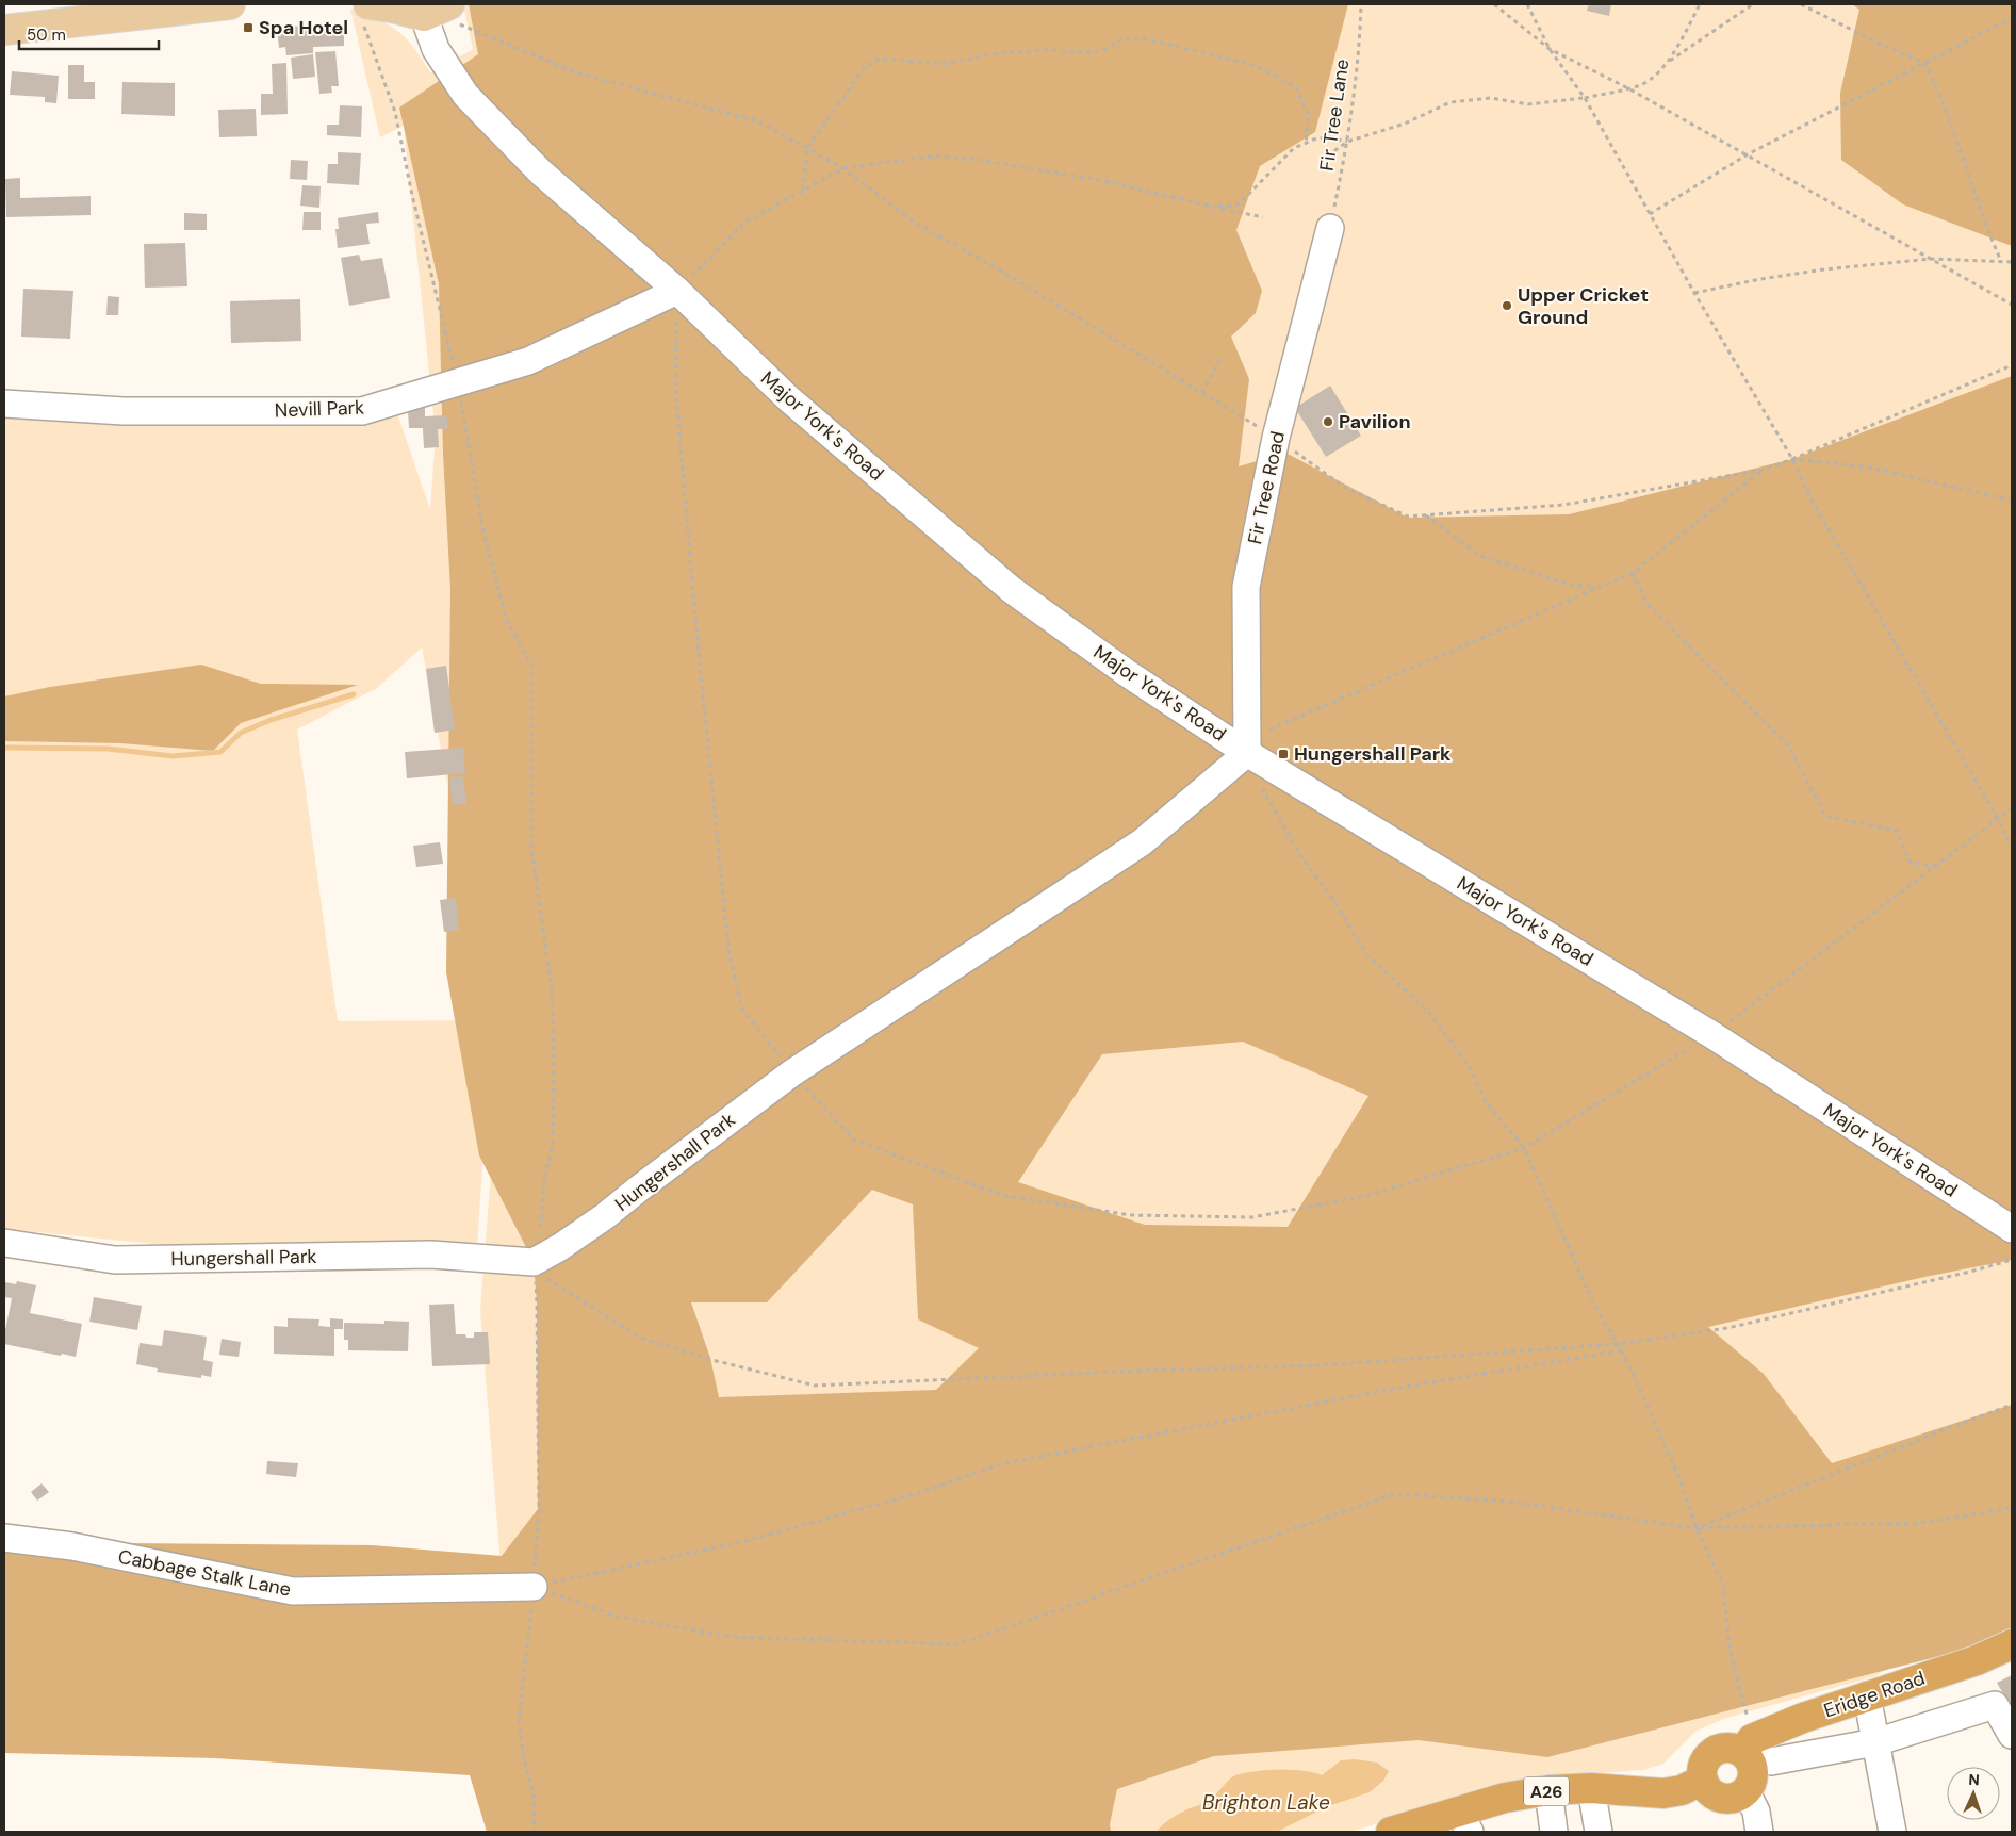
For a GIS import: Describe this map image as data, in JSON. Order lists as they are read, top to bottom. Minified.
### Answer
{"streets":{"highway":["Eridge Road","A26"],"street":["Nevill Park","Major York's Road","Fir Tree Road","Hungershall Park","Cabbage Stalk Lane"],"path":["Fir Tree Lane"]},"crossings":[["Fir Tree Lane","Fir Tree Road"],["Nevill Park","Major York's Road"],["Major York's Road","Fir Tree Road"],["Major York's Road","Hungershall Park"],["Fir Tree Road","Hungershall Park"],["Eridge Road","A26"]],"water":["Brighton Lake"],"places":{"transit":["Spa Hotel","Hungershall Park"],"other":["Upper Cricket Ground","Pavilion"]},"scale_bar":"50 m","north":"top"}
